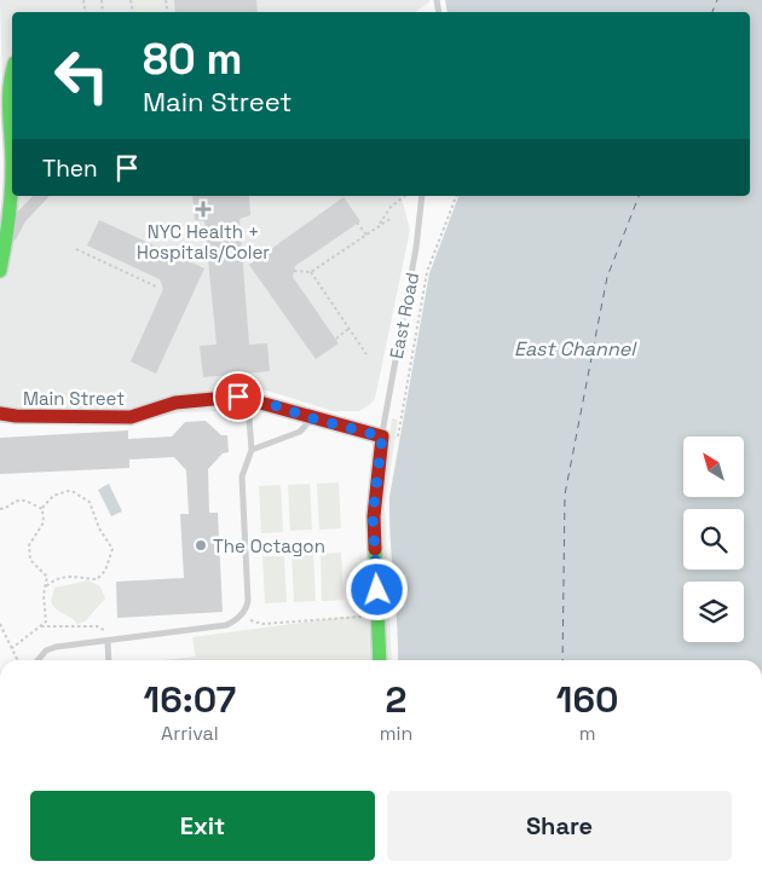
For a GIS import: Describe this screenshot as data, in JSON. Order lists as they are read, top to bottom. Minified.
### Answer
{"streets":{"street":["Main Street"],"lane":["East Road"]},"crossings":[["East Road","Main Street"]],"water":["East Channel"],"places":{"health":["NYC Health + Hospitals/Coler"],"other":["The Octagon"]},"north":"top left","page":{"turn":["80 m","Main Street"],"then":"Then","eta":["16:07","Arrival","2","min","160","m"],"buttons":["Exit","Share"]}}
